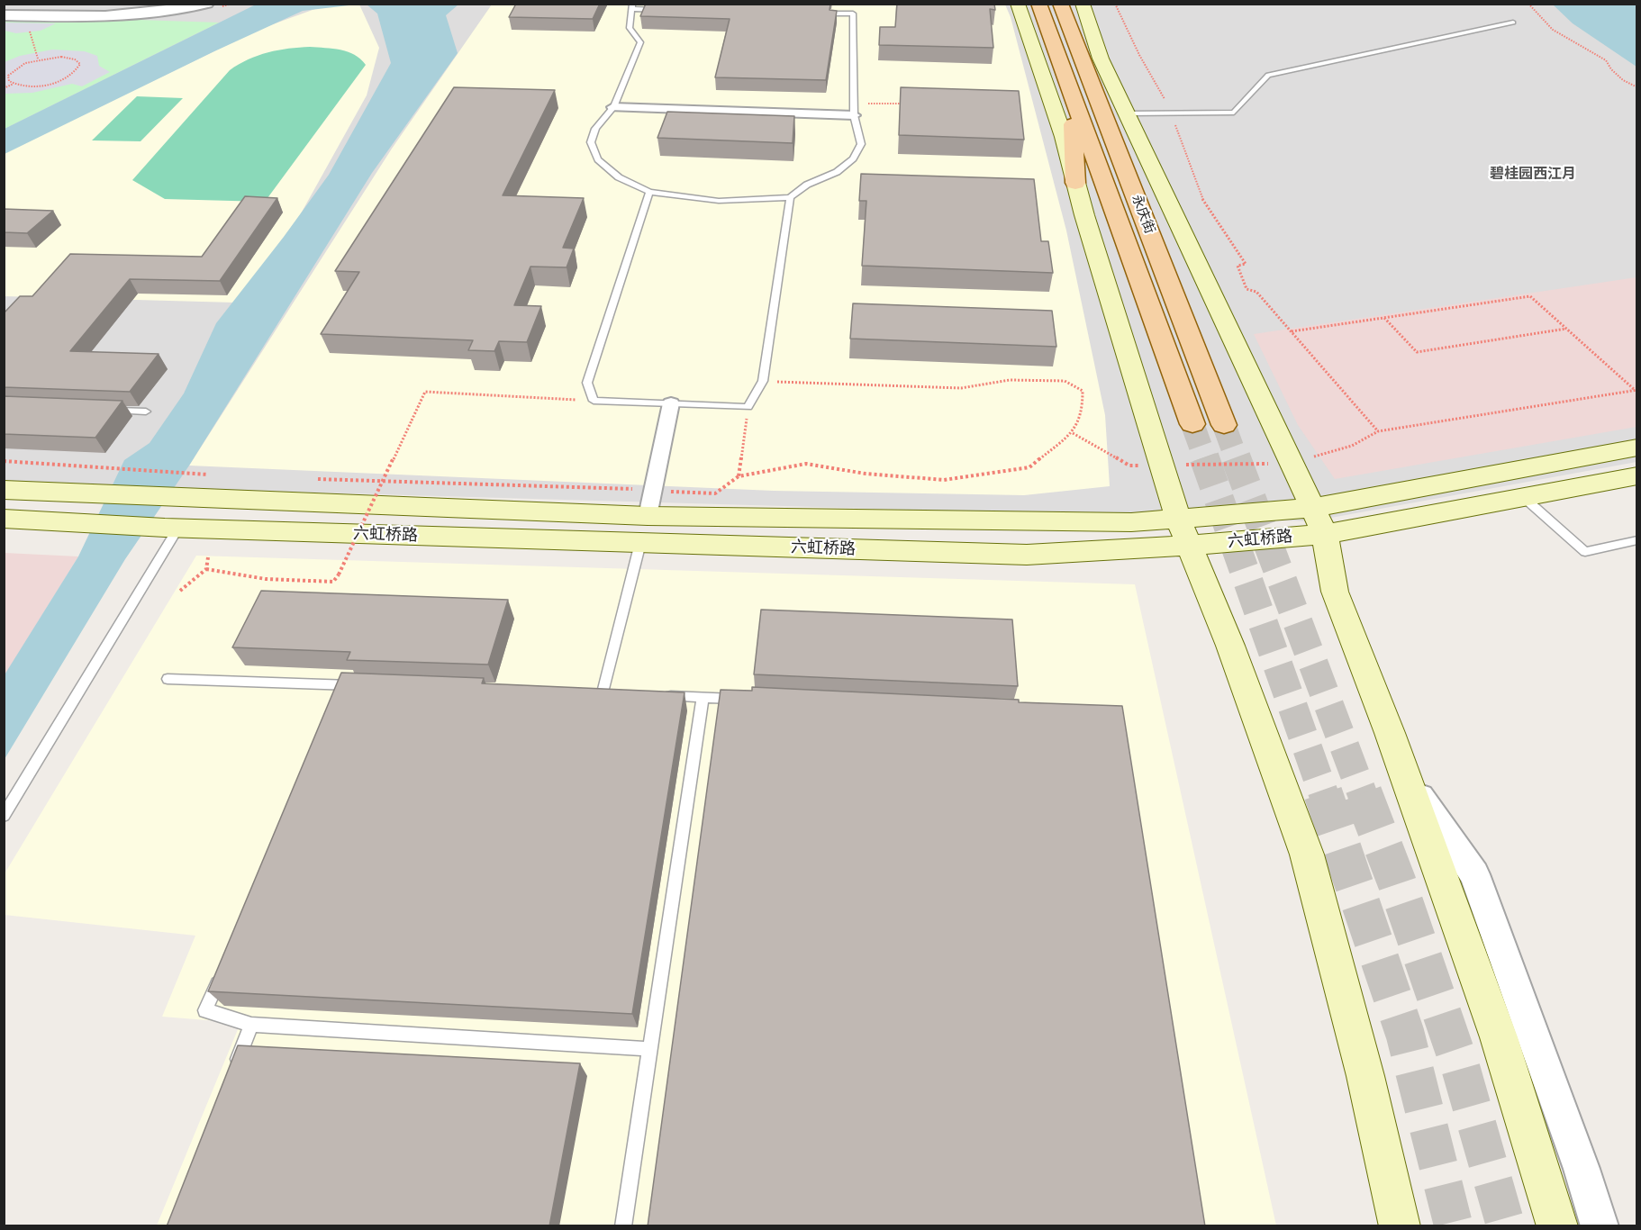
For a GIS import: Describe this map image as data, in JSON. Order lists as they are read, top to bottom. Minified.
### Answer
{"streets":{"main road":["永庆街","六虹桥路"]},"districts":["碧桂园西江月"]}
